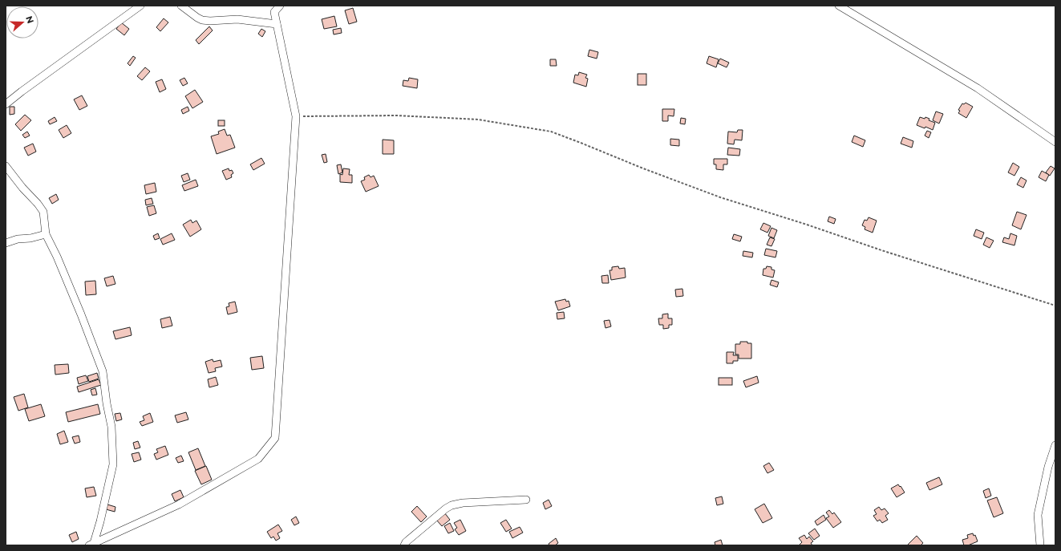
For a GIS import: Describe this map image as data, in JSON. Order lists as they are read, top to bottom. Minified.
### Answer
{"north":"right"}
